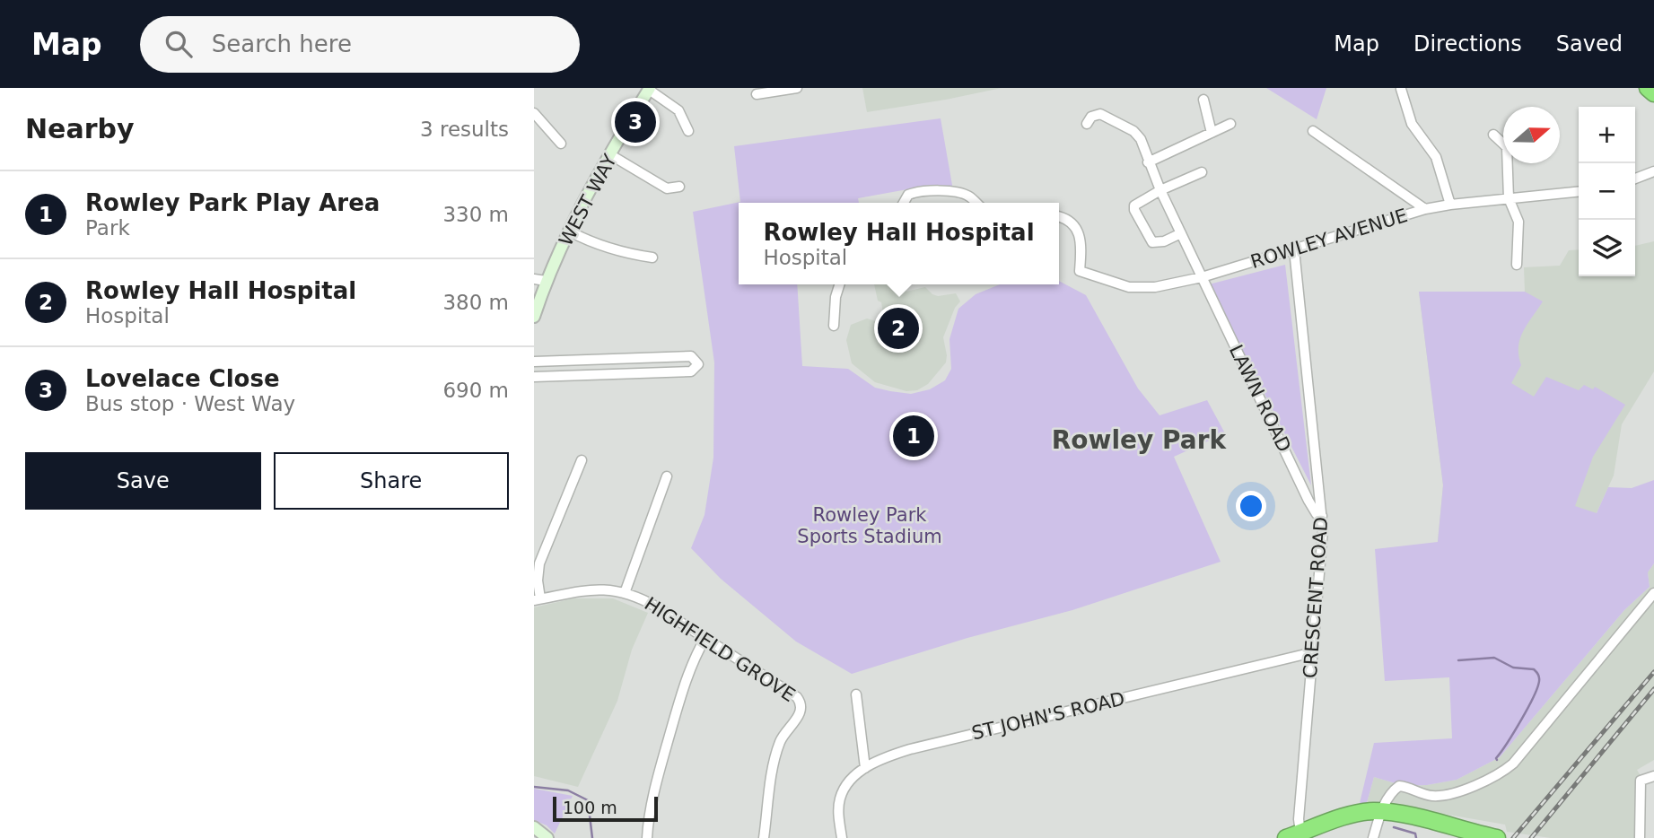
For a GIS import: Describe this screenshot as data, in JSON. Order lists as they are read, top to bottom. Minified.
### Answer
{"streets":{"street":["WEST WAY","ROWLEY AVENUE","LAWN ROAD","CRESCENT ROAD","HIGHFIELD GROVE","ST JOHN'S ROAD"]},"crossings":[["ROWLEY AVENUE","LAWN ROAD"],["ROWLEY AVENUE","CRESCENT ROAD"],["LAWN ROAD","CRESCENT ROAD"],["CRESCENT ROAD","ST JOHN'S ROAD"]],"districts":["Rowley Park"],"parks":["Rowley Park Sports Stadium"],"scale_bar":"100 m","north":"right","page":{"header":"Map","search":"Search here","nav":["Map","Directions","Saved"],"heading":["Nearby","3 results"],"pins":["3","2","1"],"map_buttons":["+","−"],"list":[{"mark":"1","name":"Rowley Park Play Area","note":"Park","value":"330 m"},{"mark":"2","name":"Rowley Hall Hospital","note":"Hospital","value":"380 m"},{"mark":"3","name":"Lovelace Close","note":"Bus stop · West Way","value":"690 m"}],"popup":["Rowley Hall Hospital","Hospital"],"buttons":["Save","Share"],"scale":"100 m"}}
